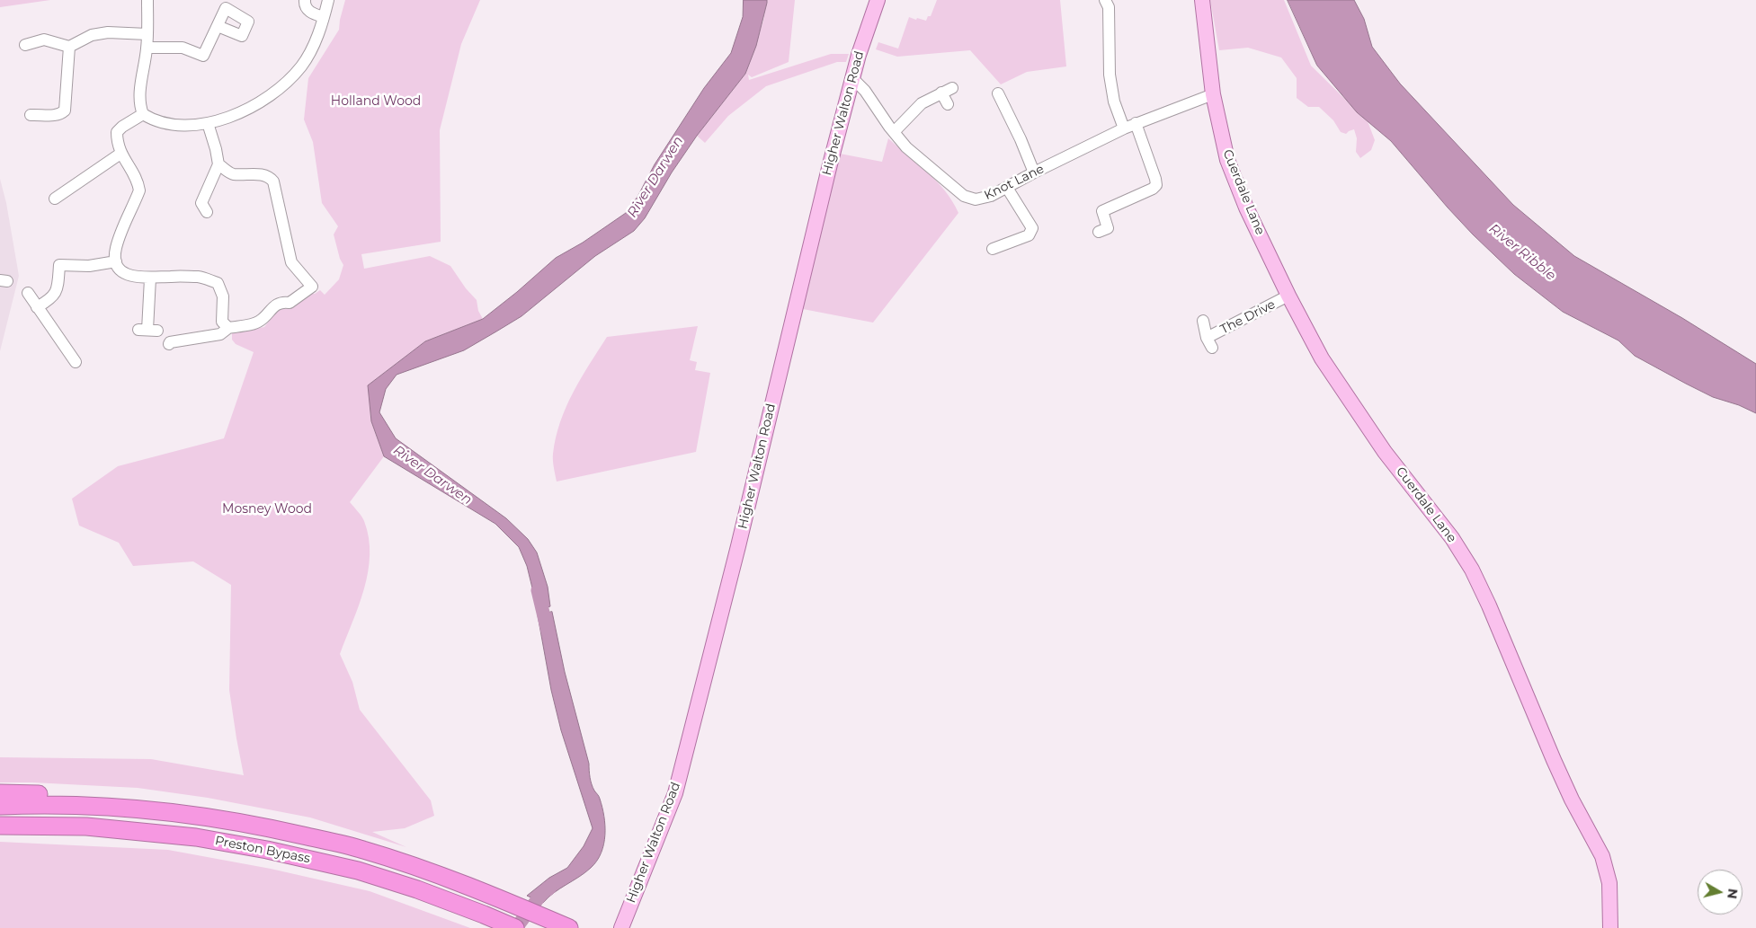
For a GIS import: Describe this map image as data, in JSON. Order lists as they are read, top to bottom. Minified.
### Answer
{"streets":{"highway":["Preston Bypass"],"main road":["Higher Walton Road","Cuerdale Lane"],"street":["Knot Lane","The Drive"]},"crossings":[["Higher Walton Road","Knot Lane"],["Knot Lane","Cuerdale Lane"],["Cuerdale Lane","The Drive"]],"water":["River Darwen","River Ribble"],"parks":["Holland Wood","Mosney Wood"],"north":"right"}
